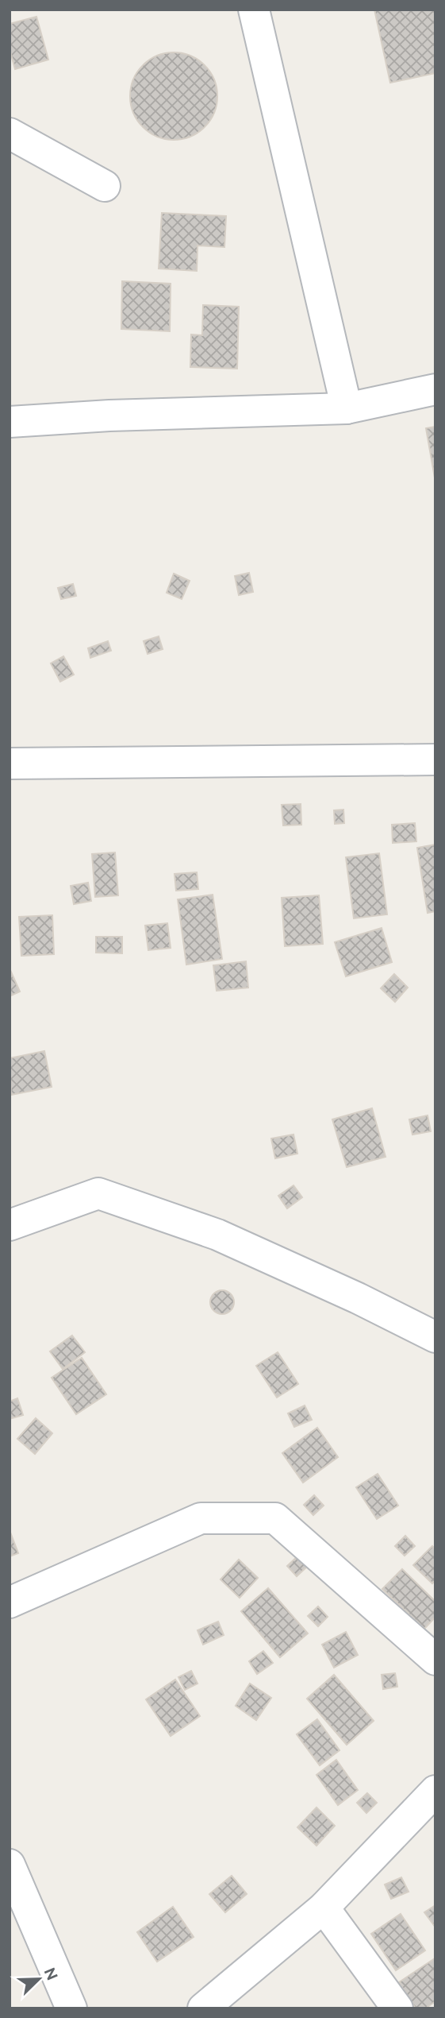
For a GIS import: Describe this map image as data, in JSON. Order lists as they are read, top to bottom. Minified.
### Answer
{"north":"top right"}
